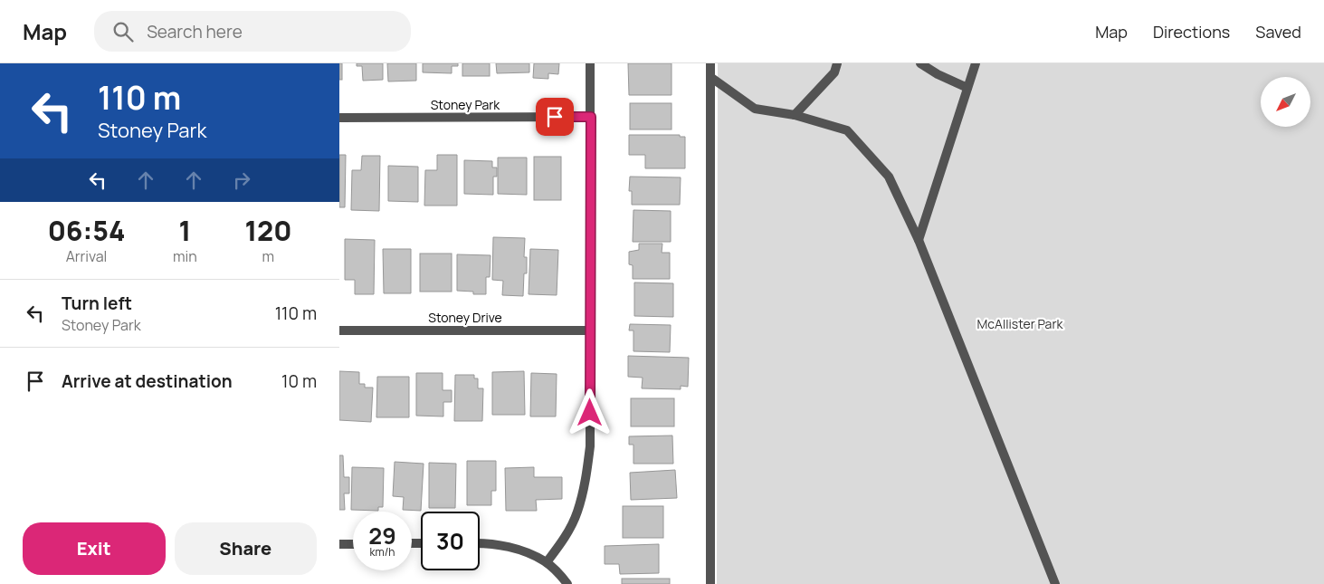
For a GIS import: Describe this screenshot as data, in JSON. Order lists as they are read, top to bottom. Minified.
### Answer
{"streets":{"street":["Stoney Park","Stoney Drive"]},"parks":["McAllister Park"],"north":"bottom left","page":{"header":"Map","search":"Search here","nav":["Map","Directions","Saved"],"turn":["110 m","Stoney Park"],"eta":["06:54","Arrival","1","min","120","m"],"list":[{"name":"Turn left","note":"Stoney Park","value":"110 m"},{"name":"Arrive at destination","value":"10 m"}],"speed":"29 km/h","limit":"30","buttons":["Exit","Share"]}}
